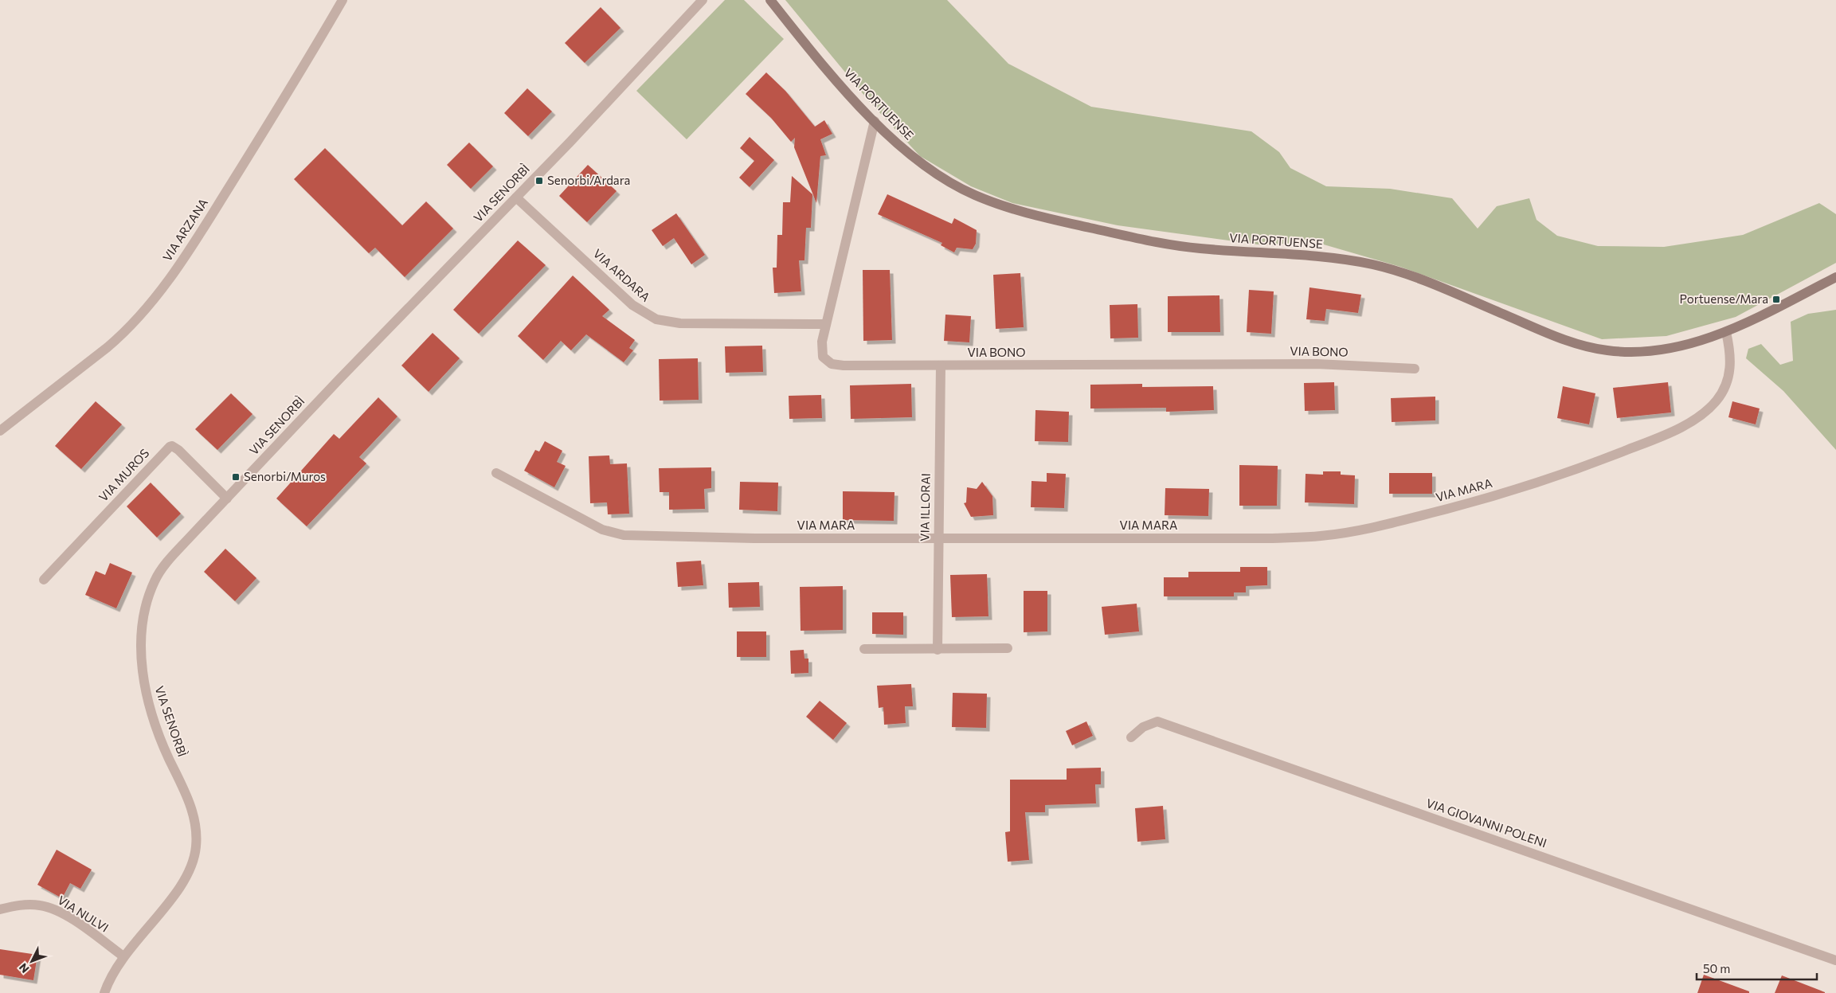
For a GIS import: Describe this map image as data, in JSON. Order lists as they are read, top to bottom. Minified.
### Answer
{"streets":{"main road":["VIA PORTUENSE"],"street":["VIA SENORBÌ","VIA ARZANA","VIA ARDARA","VIA BONO","VIA MUROS","VIA MARA","VIA ILLORAI","VIA GIOVANNI POLENI","VIA NULVI"]},"crossings":[["VIA PORTUENSE","VIA BONO"],["VIA PORTUENSE","VIA MARA"],["VIA SENORBÌ","VIA ARDARA"],["VIA SENORBÌ","VIA MUROS"],["VIA SENORBÌ","VIA NULVI"],["VIA ARDARA","VIA BONO"],["VIA BONO","VIA ILLORAI"],["VIA MARA","VIA ILLORAI"]],"places":{"transit":["Senorbi/Ardara","Portuense/Mara","Senorbi/Muros"]},"scale_bar":"50 m","north":"bottom left"}
